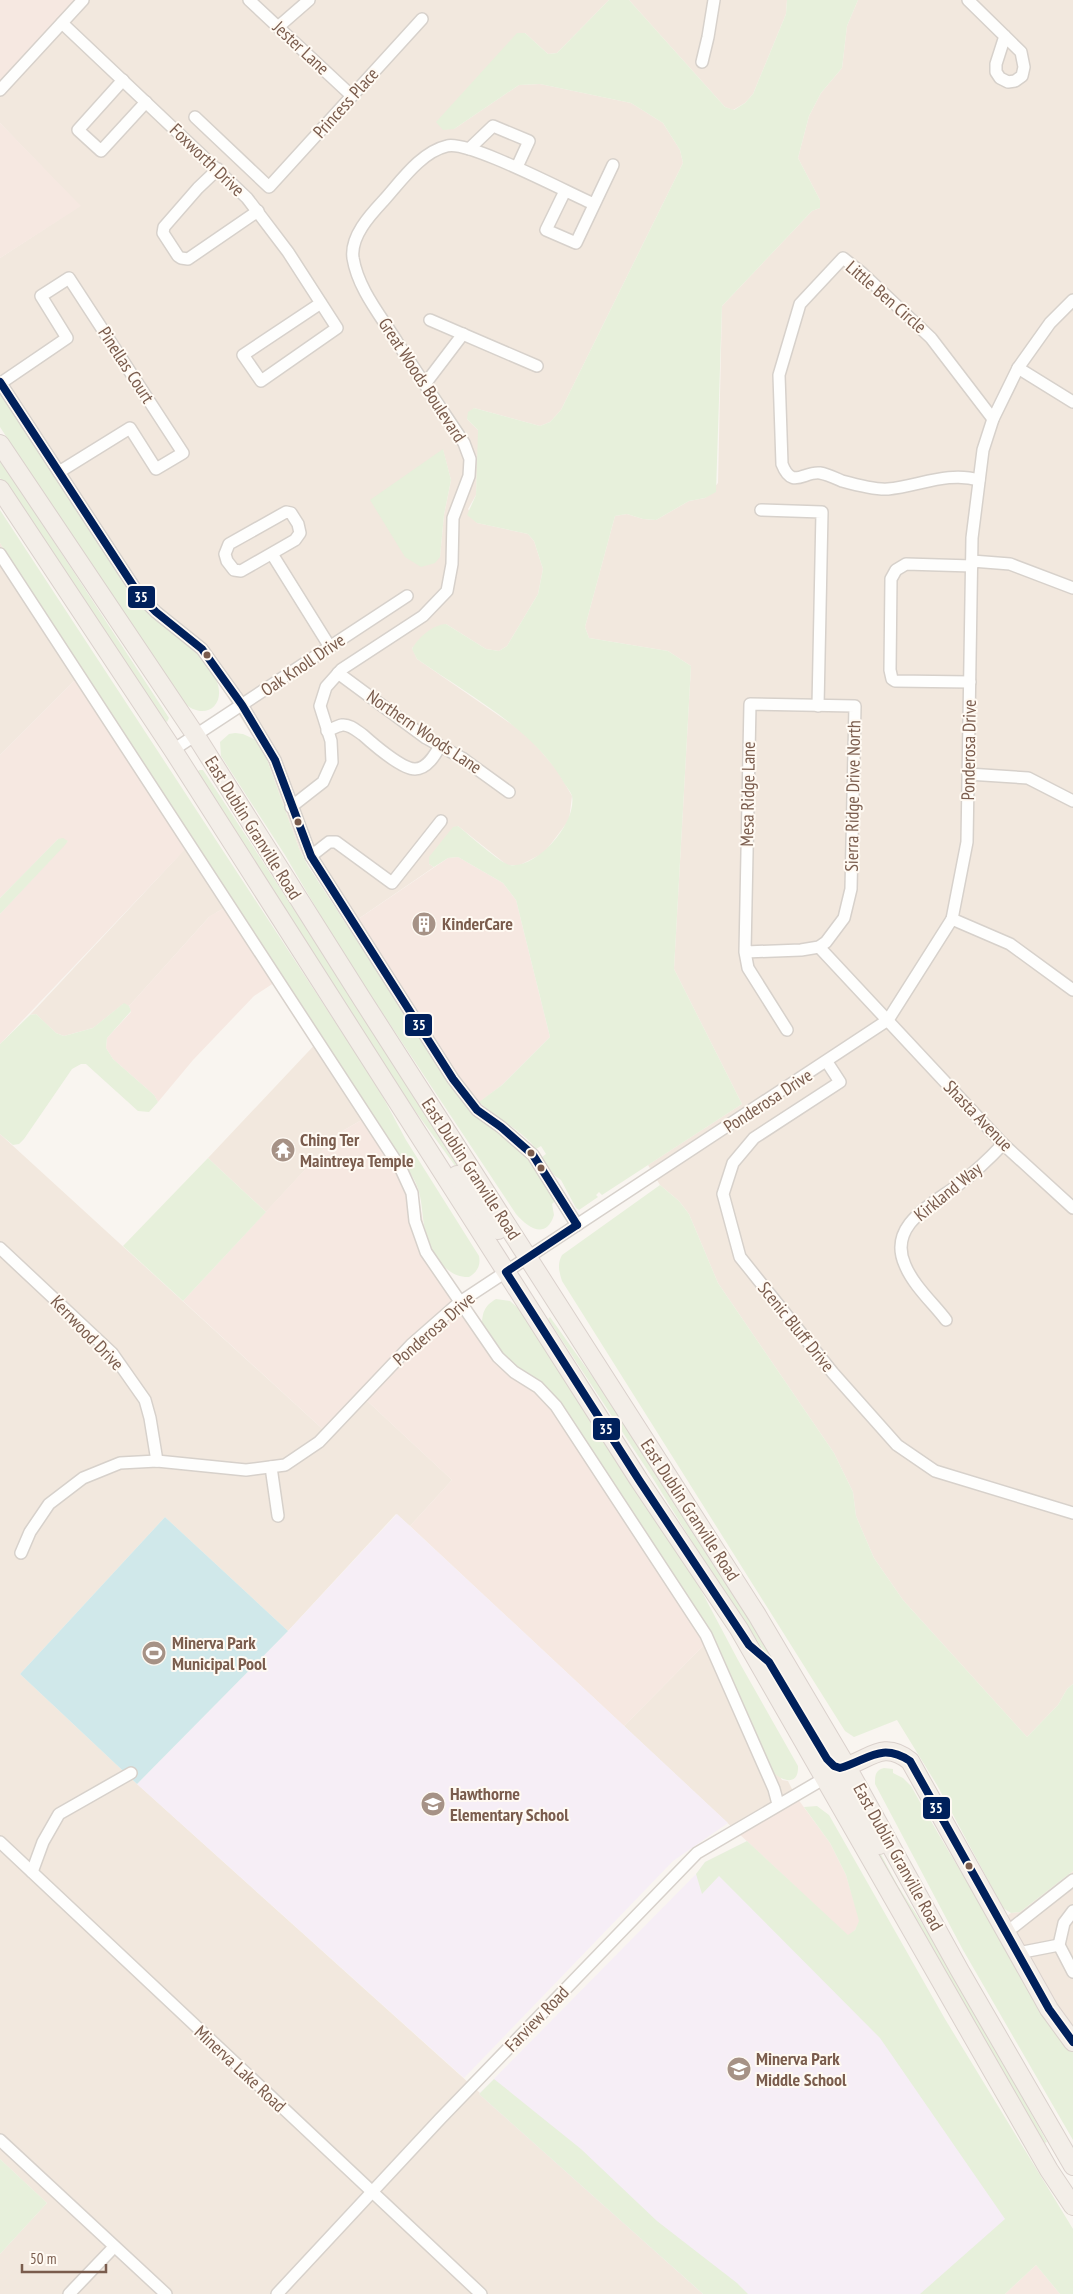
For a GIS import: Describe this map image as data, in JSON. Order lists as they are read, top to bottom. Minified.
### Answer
{"streets":{"main road":["East Dublin Granville Road"],"street":["Jester Lane","Princess Place","Foxworth Drive","Little Ben Circle","Pinellas Court","Great Woods Boulevard","Oak Knoll Drive","Northern Woods Lane","Ponderosa Drive","Mesa Ridge Lane","Sierra Ridge Drive North","Shasta Avenue","Kirkland Way","Scenic Bluff Drive","Kerrwood Drive","Farview Road","Minerva Lake Road"]},"crossings":[["Jester Lane","Princess Place"],["Little Ben Circle","Ponderosa Drive"],["Pinellas Court","East Dublin Granville Road"],["Great Woods Boulevard","Northern Woods Lane"],["Great Woods Boulevard","East Dublin Granville Road"],["Oak Knoll Drive","East Dublin Granville Road"],["Ponderosa Drive","East Dublin Granville Road"],["Ponderosa Drive","Shasta Avenue"],["Ponderosa Drive","Scenic Bluff Drive"],["Ponderosa Drive","Kerrwood Drive"],["Mesa Ridge Lane","Sierra Ridge Drive North"],["East Dublin Granville Road","Farview Road"],["Shasta Avenue","Kirkland Way"],["Farview Road","Minerva Lake Road"]],"places":{"building":["KinderCare"],"temple":["Ching Ter Maintreya Temple"],"sports":["Minerva Park Municipal Pool"],"school or university":["Hawthorne Elementary School","Minerva Park Middle School"]},"lines":["transit line 35"],"scale_bar":"50 m"}
